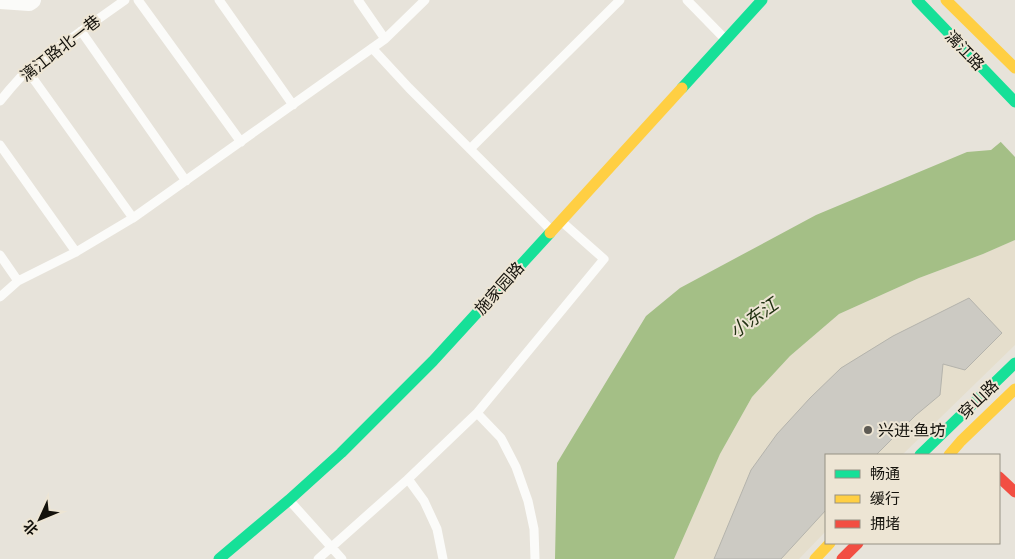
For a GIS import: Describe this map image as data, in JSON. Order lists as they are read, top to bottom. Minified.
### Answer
{"streets":{"main road":["漓江路","施家园路","穿山路"],"lane":["漓江路北一巷"]},"water":["小东江"],"places":["兴进·鱼坊"],"legend":["畅通","缓行","拥堵"],"north":"bottom left"}
